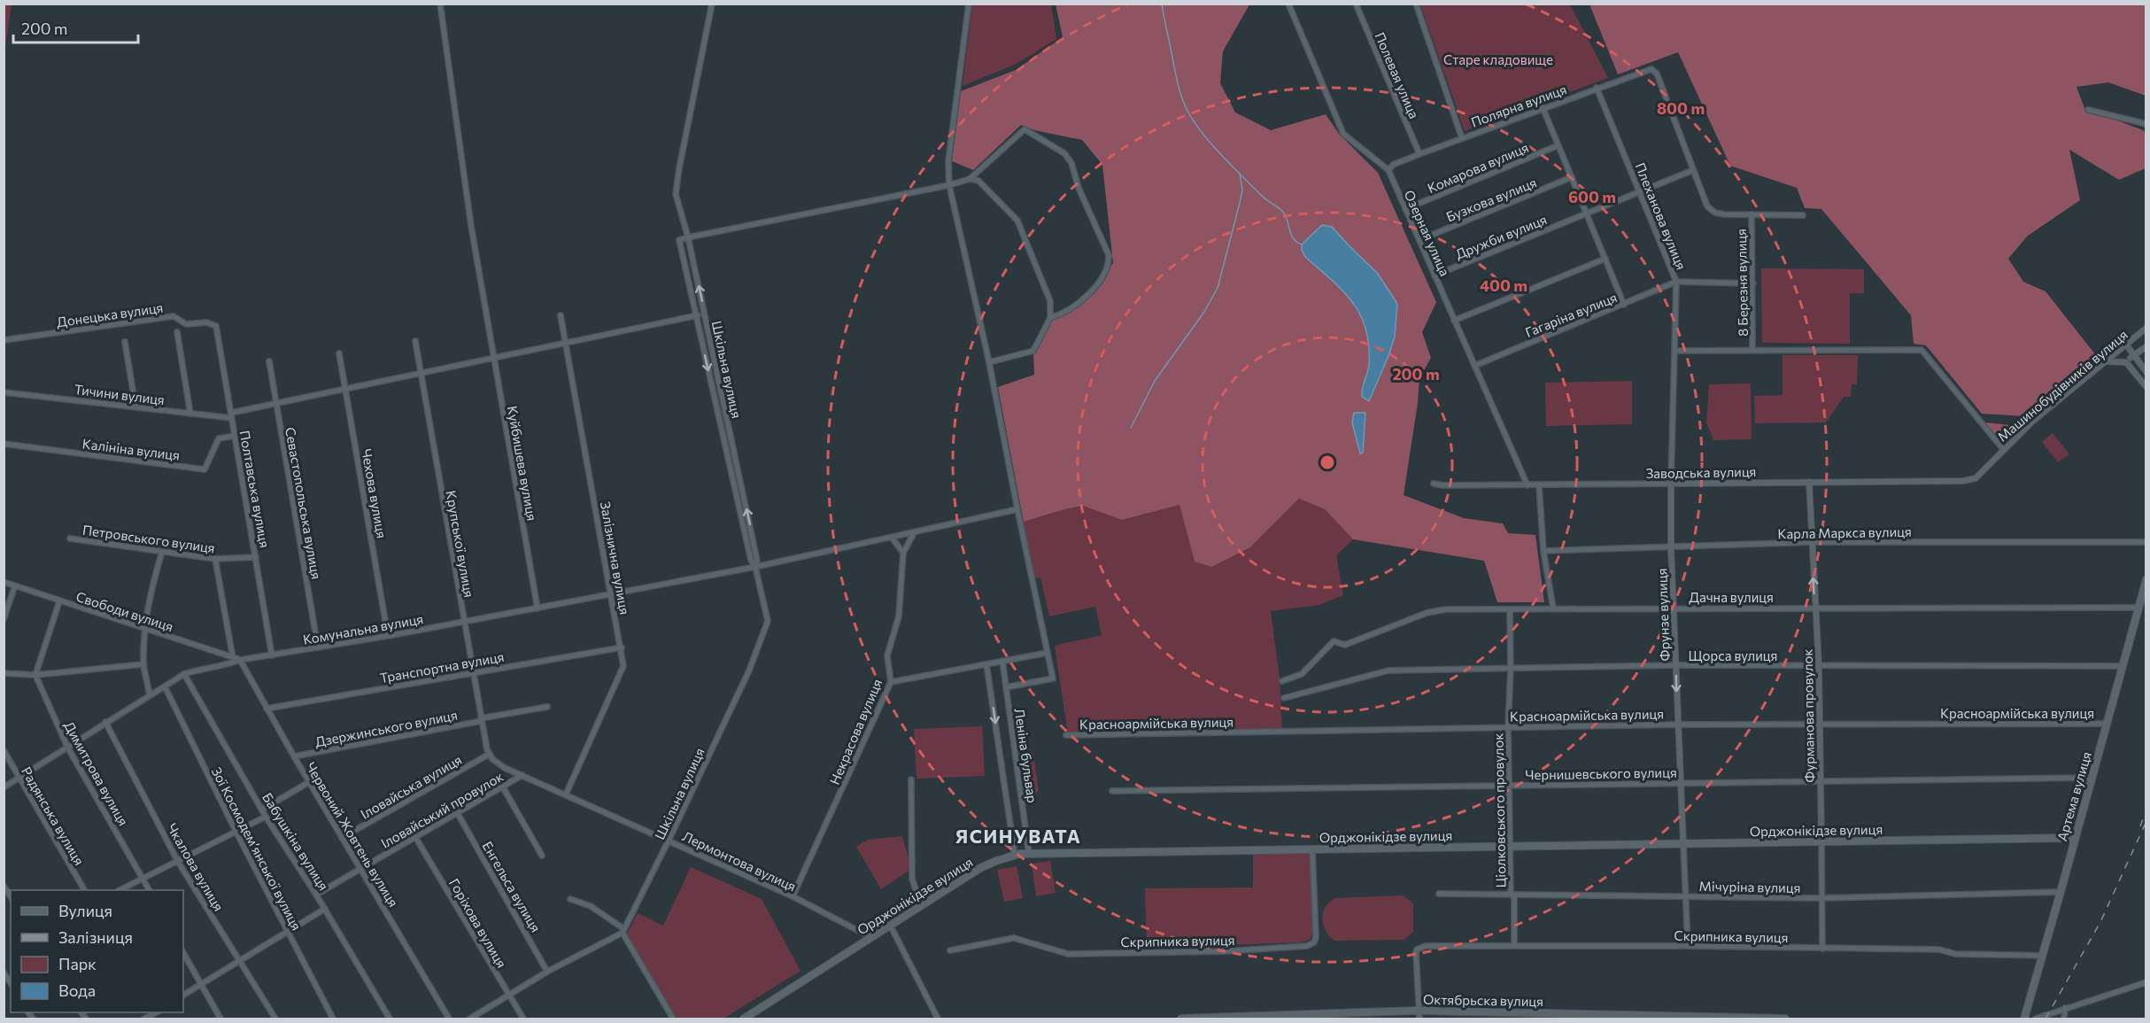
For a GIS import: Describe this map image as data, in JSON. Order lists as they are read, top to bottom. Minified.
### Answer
{"streets":{"main road":["Артема вулиця","Орджонікідзе вулиця","Октябрьска вулиця"],"street":["Полевая улица","Полярна вулиця","Комарова вулиця","Бузкова вулиця","Плеханова вулиця","Озерная улица","Дружби вулиця","8 Березня вулиця","Донецька вулиця","Гагаріна вулиця","Шкільна вулиця","Машинобудівників вулиця","Тичини вулиця","Калініна вулиця","Куйбишева вулиця","Заводська вулиця","Полтавська вулиця","Чехова вулиця","Севастопольська вулиця","Карла Маркса вулиця","Петровського вулиця","Крупської вулиця","Залізнична вулиця","Дачна вулиця","Свободи вулиця","Фрунзе вулиця","Комунальна вулиця","Щорса вулиця","Транспортна вулиця","Красноармійська вулиця","Фурманова провулок","Дзержинського вулиця","Некрасова вулиця","Леніна бульвар","Димитрова вулиця","Чернишевського вулиця","Іловайська вулиця","Іловайський провулок","Ціолковського провулок","Радянська вулиця","Червоний Жовтень вулиця","Бабушкіна вулиця","Зої Космодем’янської вулиця","Лермонтова вулиця","Чкалова вулиця","Енгельса вулиця","Мічуріна вулиця","Горіхова вулиця","Скрипника вулиця"]},"crossings":[["Полевая улица","Полярна вулиця"],["Полярна вулиця","Плеханова вулиця"],["Полярна вулиця","Озерная улица"],["Полярна вулиця","Дружби вулиця"],["Комарова вулиця","Озерная улица"],["Бузкова вулиця","Озерная улица"],["Плеханова вулиця","Дружби вулиця"],["Плеханова вулиця","8 Березня вулиця"],["Плеханова вулиця","Гагаріна вулиця"],["Плеханова вулиця","Фрунзе вулиця"],["Озерная улица","Дружби вулиця"],["Озерная улица","Гагаріна вулиця"],["Озерная улица","Заводська вулиця"],["Донецька вулиця","Полтавська вулиця"],["Гагаріна вулиця","Фрунзе вулиця"],["Шкільна вулиця","Тичини вулиця"],["Шкільна вулиця","Комунальна вулиця"],["Шкільна вулиця","Лермонтова вулиця"],["Машинобудівників вулиця","Заводська вулиця"],["Тичини вулиця","Куйбишева вулиця"],["Тичини вулиця","Полтавська вулиця"],["Тичини вулиця","Чехова вулиця"],["Тичини вулиця","Севастопольська вулиця"],["Тичини вулиця","Крупської вулиця"],["Тичини вулиця","Залізнична вулиця"],["Калініна вулиця","Полтавська вулиця"],["Куйбишева вулиця","Комунальна вулиця"],["Заводська вулиця","Фрунзе вулиця"],["Заводська вулиця","Фурманова провулок"],["Полтавська вулиця","Петровського вулиця"],["Полтавська вулиця","Комунальна вулиця"],["Чехова вулиця","Комунальна вулиця"],["Севастопольська вулиця","Комунальна вулиця"],["Карла Маркса вулиця","Фрунзе вулиця"],["Карла Маркса вулиця","Фурманова провулок"],["Крупської вулиця","Комунальна вулиця"],["Крупської вулиця","Транспортна вулиця"],["Крупської вулиця","Дзержинського вулиця"],["Крупської вулиця","Іловайська вулиця"],["Крупської вулиця","Лермонтова вулиця"],["Залізнична вулиця","Комунальна вулиця"],["Залізнична вулиця","Транспортна вулиця"],["Залізнична вулиця","Лермонтова вулиця"],["Дачна вулиця","Фрунзе вулиця"],["Дачна вулиця","Фурманова провулок"],["Дачна вулиця","Артема вулиця"],["Дачна вулиця","Ціолковського провулок"],["Свободи вулиця","Комунальна вулиця"],["Свободи вулиця","Червоний Жовтень вулиця"],["Фрунзе вулиця","Щорса вулиця"],["Фрунзе вулиця","Красноармійська вулиця"],["Фрунзе вулиця","Чернишевського вулиця"],["Фрунзе вулиця","Орджонікідзе вулиця"],["Фрунзе вулиця","Мічуріна вулиця"],["Фрунзе вулиця","Скрипника вулиця"],["Комунальна вулиця","Димитрова вулиця"],["Комунальна вулиця","Радянська вулиця"],["Комунальна вулиця","Червоний Жовтень вулиця"],["Комунальна вулиця","Бабушкіна вулиця"],["Комунальна вулиця","Зої Космодем’янської вулиця"],["Комунальна вулиця","Чкалова вулиця"],["Щорса вулиця","Фурманова провулок"],["Щорса вулиця","Артема вулиця"],["Щорса вулиця","Ціолковського провулок"],["Транспортна вулиця","Червоний Жовтень вулиця"],["Красноармійська вулиця","Фурманова провулок"],["Красноармійська вулиця","Артема вулиця"],["Красноармійська вулиця","Ціолковського провулок"],["Фурманова провулок","Чернишевського вулиця"],["Фурманова провулок","Орджонікідзе вулиця"],["Фурманова провулок","Мічуріна вулиця"],["Фурманова провулок","Скрипника вулиця"],["Дзержинського вулиця","Червоний Жовтень вулиця"],["Некрасова вулиця","Лермонтова вулиця"],["Леніна бульвар","Орджонікідзе вулиця"],["Чернишевського вулиця","Артема вулиця"],["Чернишевського вулиця","Ціолковського провулок"],["Іловайська вулиця","Червоний Жовтень вулиця"],["Іловайська вулиця","Лермонтова вулиця"],["Артема вулиця","Орджонікідзе вулиця"],["Артема вулиця","Мічуріна вулиця"],["Артема вулиця","Скрипника вулиця"],["Іловайський провулок","Червоний Жовтень вулиця"],["Іловайський провулок","Бабушкіна вулиця"],["Іловайський провулок","Лермонтова вулиця"],["Іловайський провулок","Енгельса вулиця"],["Іловайський провулок","Горіхова вулиця"],["Ціолковського провулок","Орджонікідзе вулиця"],["Ціолковського провулок","Мічуріна вулиця"],["Ціолковського провулок","Скрипника вулиця"],["Орджонікідзе вулиця","Лермонтова вулиця"],["Орджонікідзе вулиця","Скрипника вулиця"],["Скрипника вулиця","Октябрьска вулиця"]],"districts":["ЯСИНУВАТА"],"parks":["Старе кладовище"],"legend":["Вулиця","Залізниця","Парк","Вода"],"scale_bar":"200 m","rings":["800 m","600 m","400 m","200 m"]}
